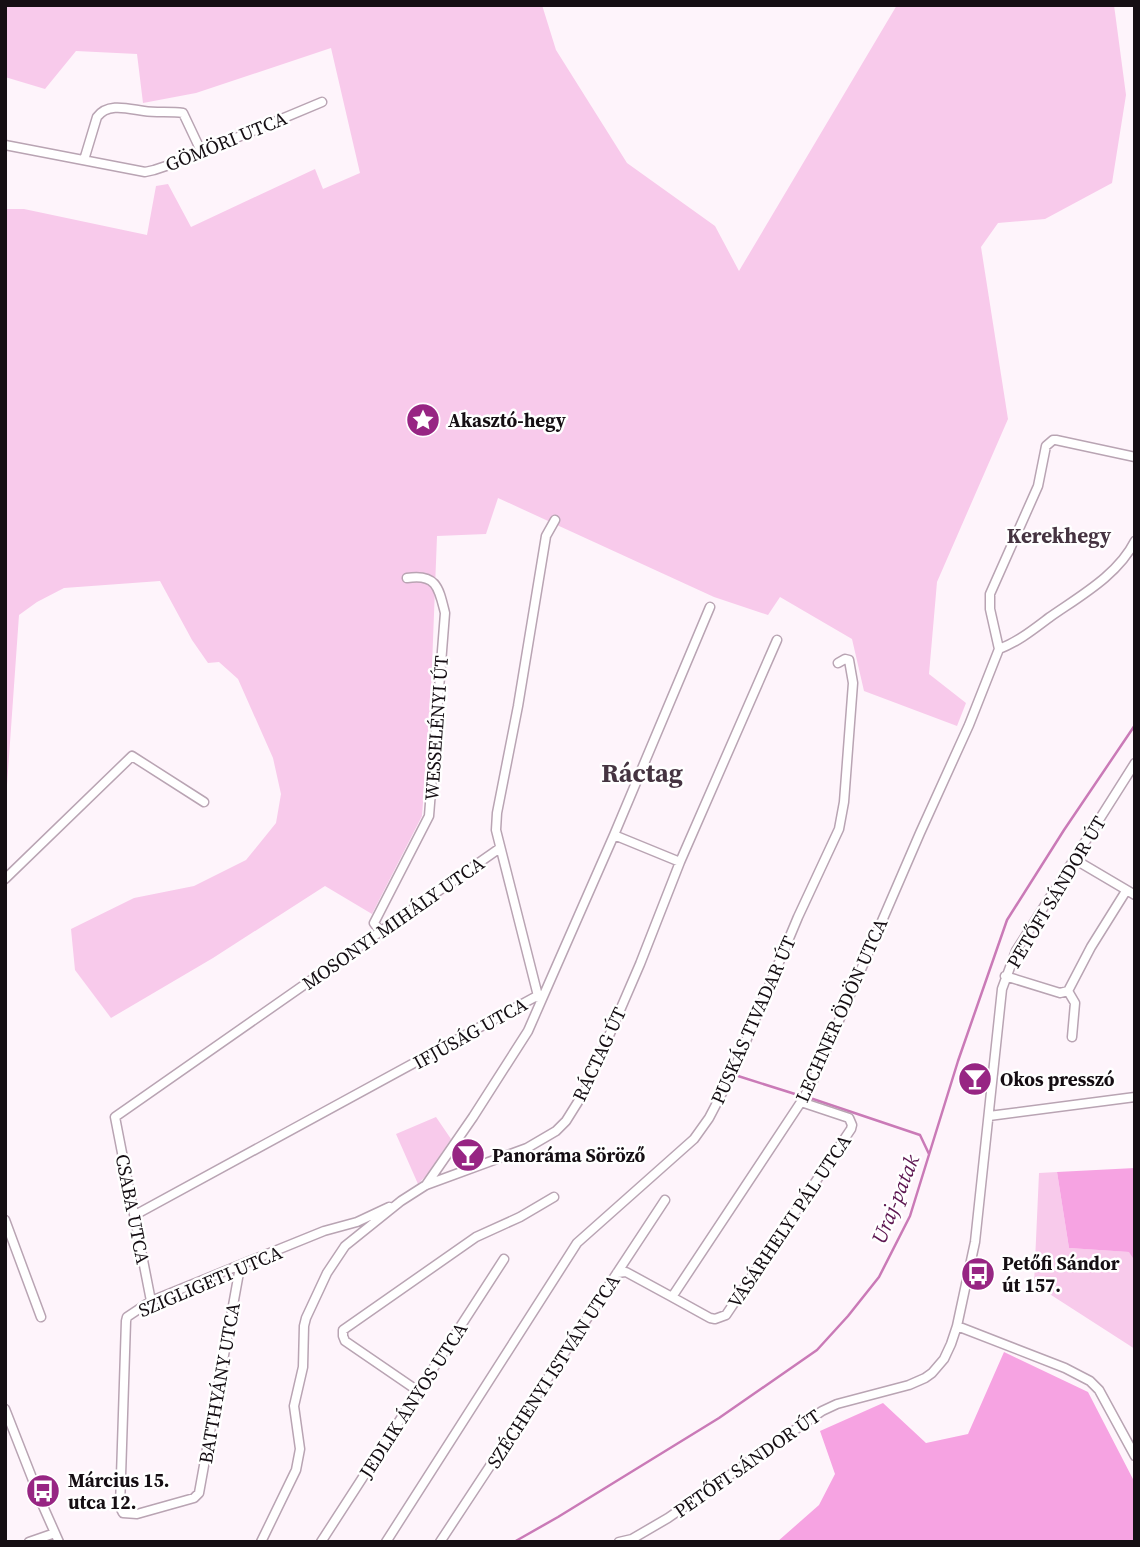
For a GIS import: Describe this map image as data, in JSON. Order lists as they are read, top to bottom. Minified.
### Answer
{"streets":{"street":["GÖMÖRI UTCA","WESSELÉNYI ÚT","PETŐFI SÁNDOR ÚT","MOSONYI MIHÁLY UTCA","LECHNER ÖDÖN UTCA","PUSKÁS TIVADAR ÚT","IFJÚSÁG UTCA","RÁCTAG ÚT","CSABA UTCA","VÁSÁRHELYI PÁL UTCA","SZIGLIGETI UTCA","SZÉCHENYI ISTVÁN UTCA","BATTHYÁNY UTCA","JEDLIK ÁNYOS UTCA"]},"crossings":[["WESSELÉNYI ÚT","MOSONYI MIHÁLY UTCA"],["MOSONYI MIHÁLY UTCA","CSABA UTCA"],["LECHNER ÖDÖN UTCA","VÁSÁRHELYI PÁL UTCA"],["IFJÚSÁG UTCA","CSABA UTCA"],["CSABA UTCA","SZIGLIGETI UTCA"],["SZIGLIGETI UTCA","BATTHYÁNY UTCA"]],"districts":["Kerekhegy","Ráctag"],"water":["Uraj-patak"],"places":{"place":["Akasztó-hegy"],"bar":["Okos presszó","Panoráma Söröző"],"bus stop":["Petőfi Sándor út 157.","Március 15. utca 12."]}}
